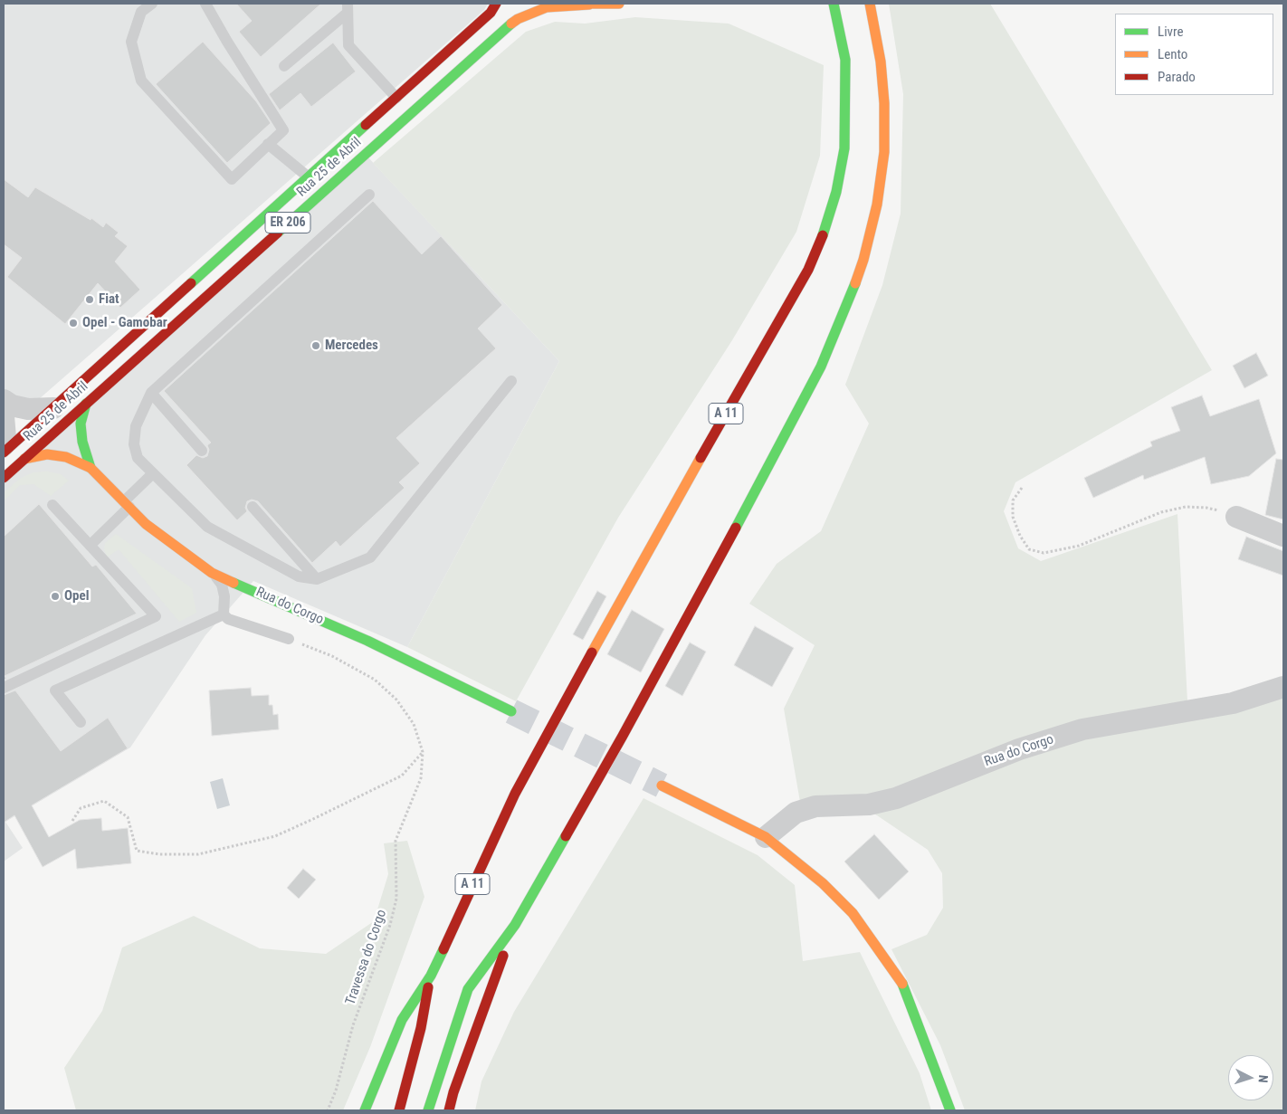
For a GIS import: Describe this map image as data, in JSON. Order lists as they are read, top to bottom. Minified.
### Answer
{"streets":{"main road":["Rua 25 de Abril","ER 206","A 11","Rua do Corgo"],"path":["Travessa do Corgo"]},"crossings":[["Rua 25 de Abril","ER 206"],["Rua 25 de Abril","Rua do Corgo"]],"places":["Fiat","Opel - Gamobar","Mercedes","Opel"],"legend":["Livre","Lento","Parado"],"north":"right"}
